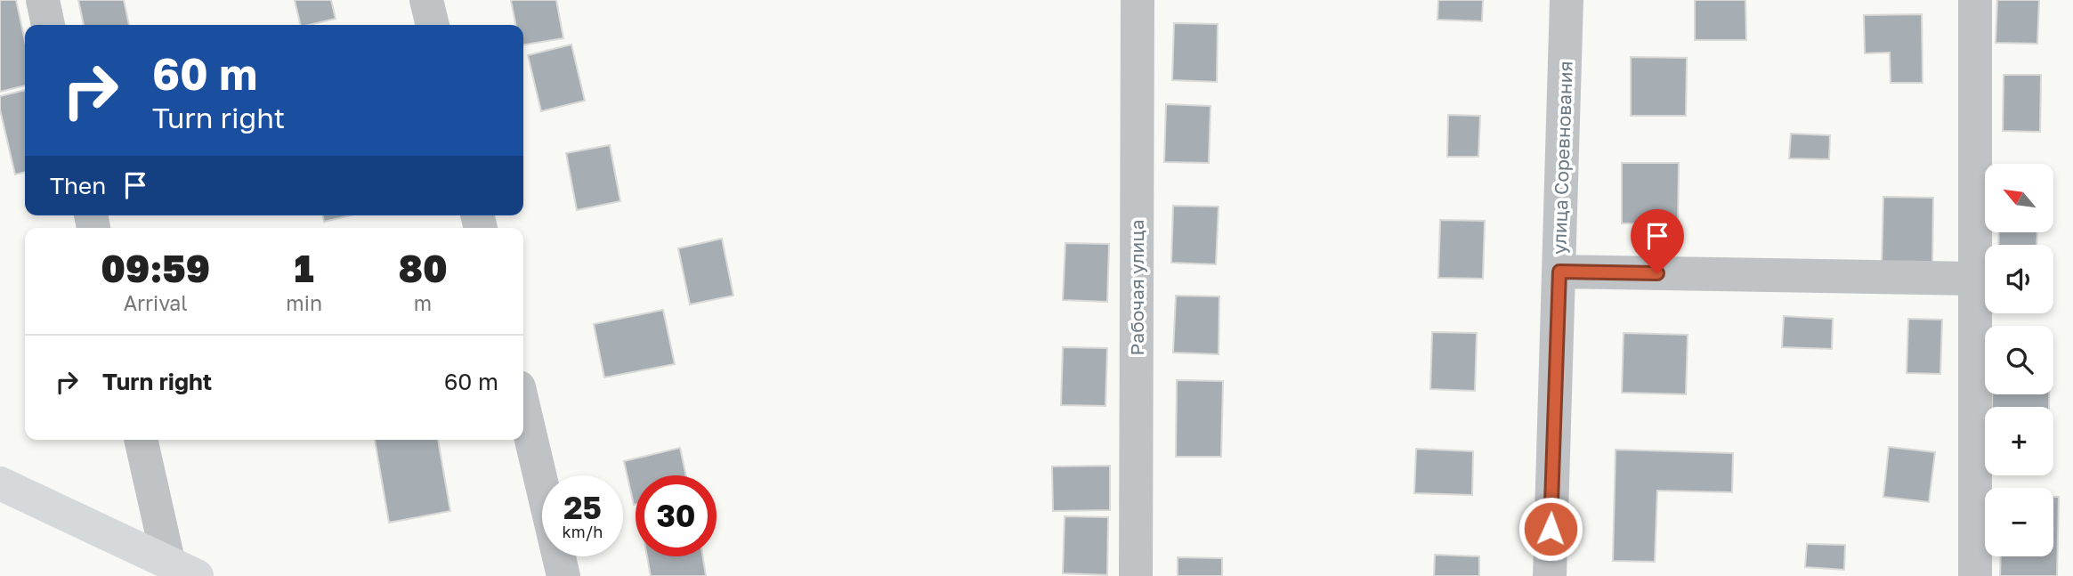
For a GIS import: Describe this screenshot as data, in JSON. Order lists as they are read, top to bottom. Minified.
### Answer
{"streets":{"street":["улица Соревнования","Рабочая улица"]},"north":"top left","page":{"turn":["60 m","Turn right"],"then":"Then","map_buttons":["+","−"],"eta":["09:59","Arrival","1","min","80","m"],"list":[{"name":"Turn right","value":"60 m"}],"speed":"25 km/h","limit":"30"}}
